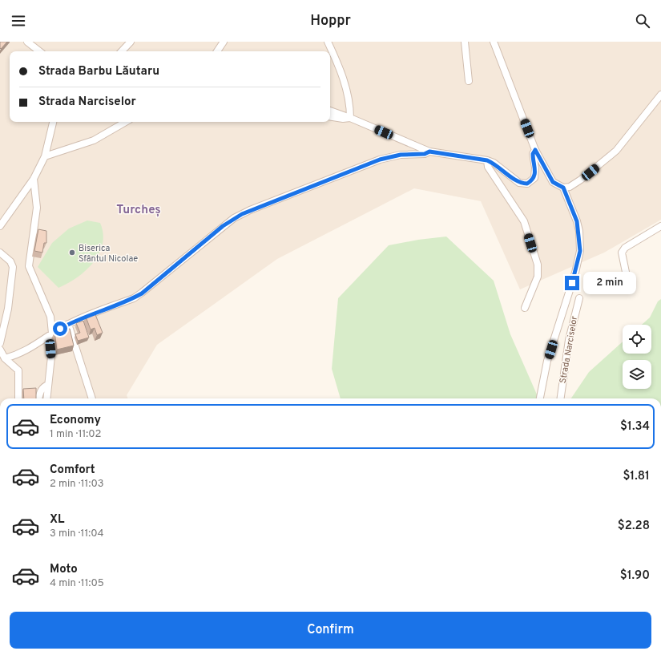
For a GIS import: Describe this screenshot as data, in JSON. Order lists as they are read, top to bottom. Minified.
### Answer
{"streets":{"street":["Strada Narciselor"]},"districts":["Turcheș"],"places":["Biserica Sfântul Nicolae"],"page":{"header":"Hoppr","banner":["Strada Barbu Lăutaru","Strada Narciselor"],"bubble":"2 min","list":[{"name":"Economy","note":"1 min · 11:02","value":"$1.34"},{"name":"Comfort","note":"2 min · 11:03","value":"$1.81"},{"name":"XL","note":"3 min · 11:04","value":"$2.28"},{"name":"Moto","note":"4 min · 11:05","value":"$1.90"}],"buttons":"Confirm"}}
